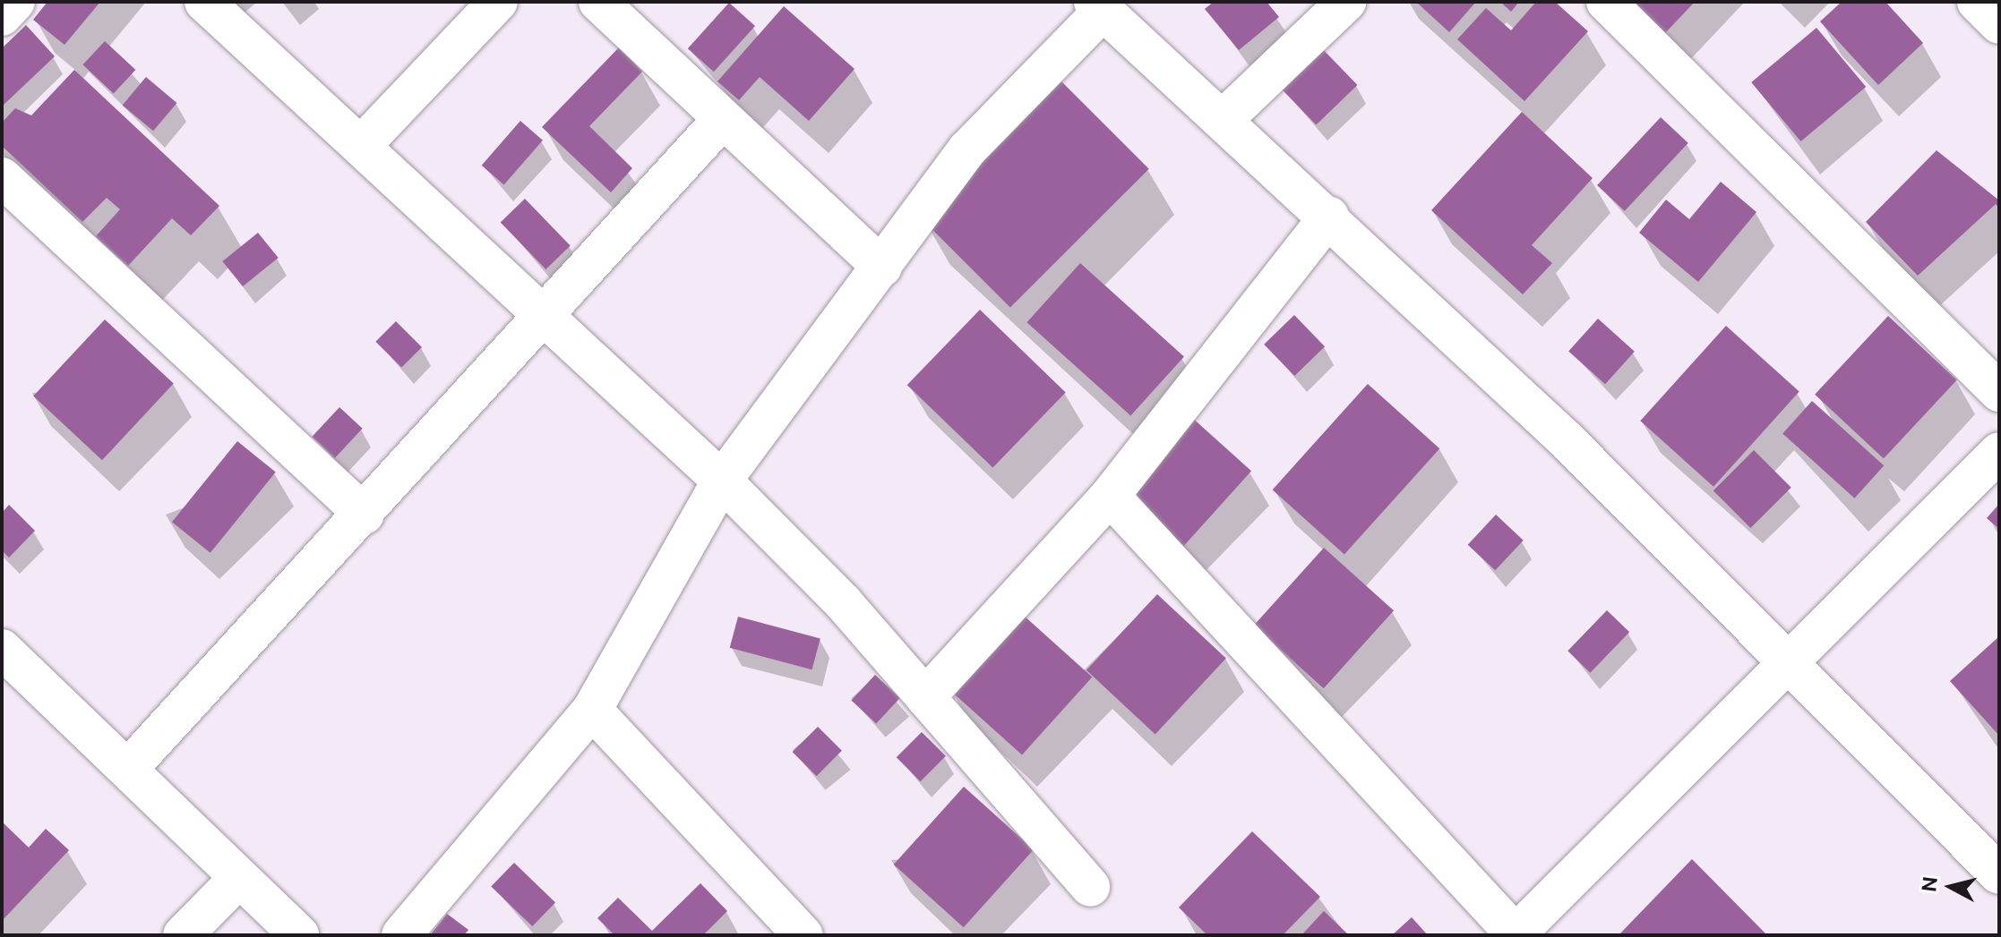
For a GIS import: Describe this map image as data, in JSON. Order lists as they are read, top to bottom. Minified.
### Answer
{"north":"left"}
